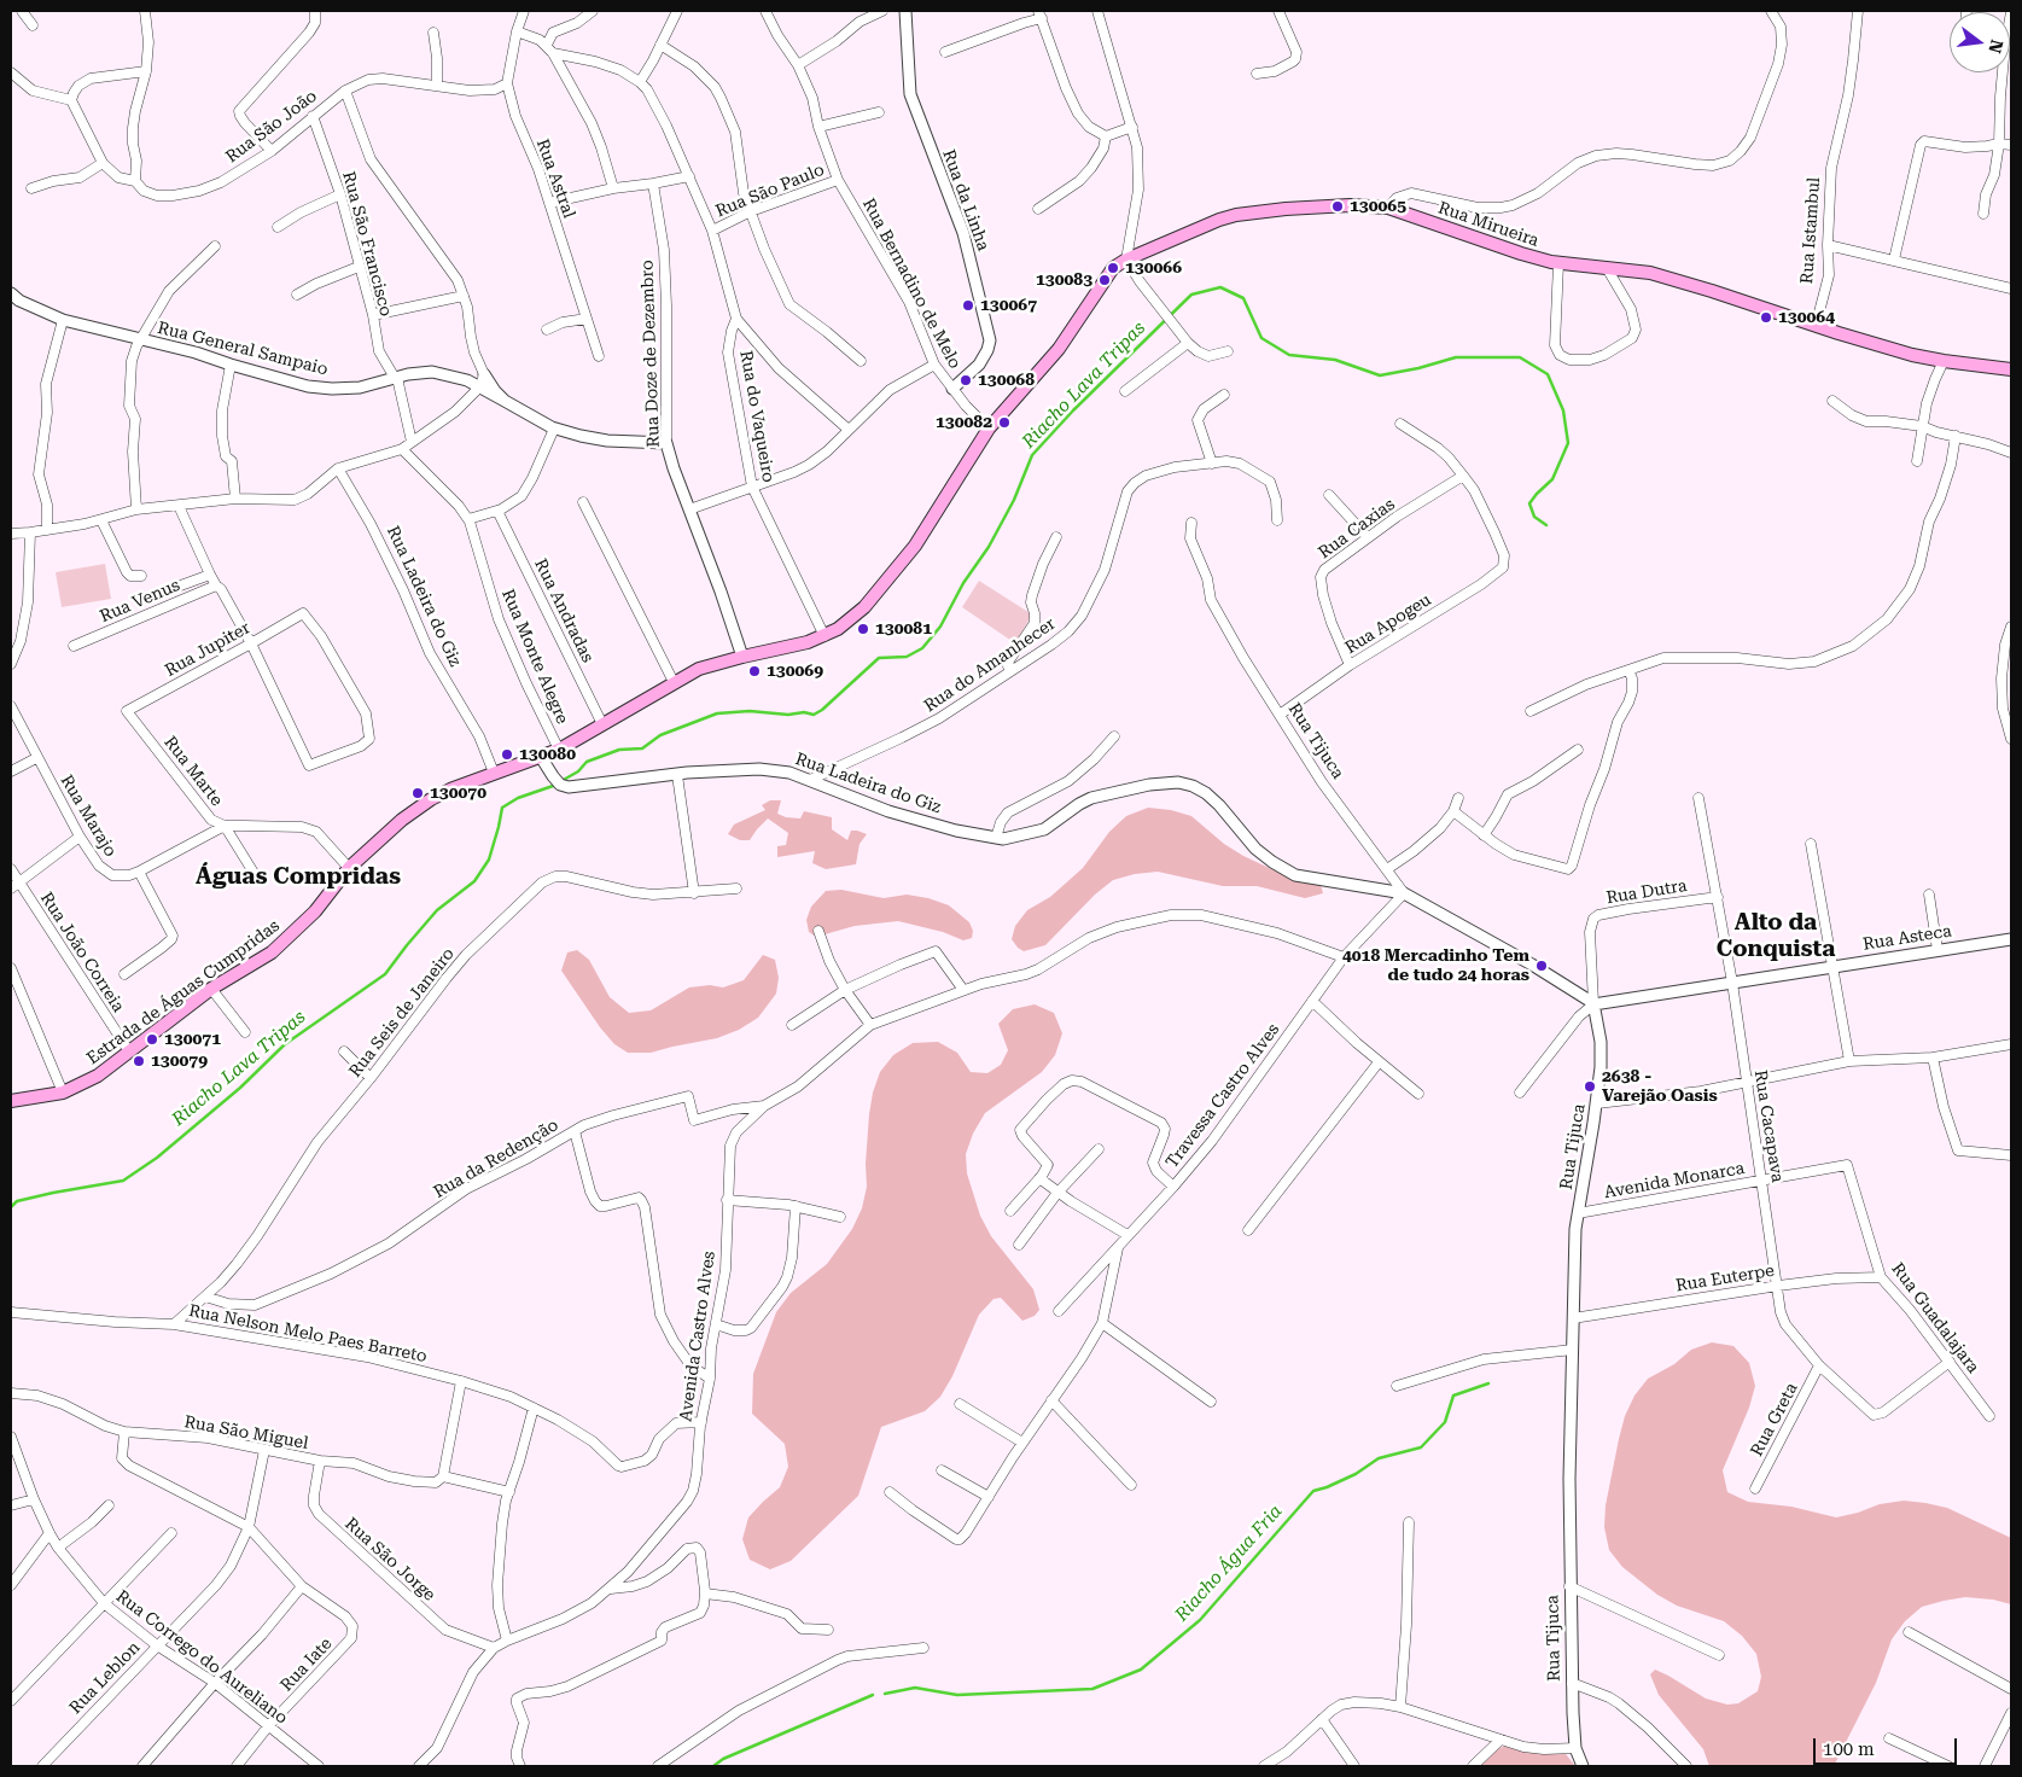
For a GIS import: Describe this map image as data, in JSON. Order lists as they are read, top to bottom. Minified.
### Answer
{"streets":{"main road":["Rua Mirueira","Estrada de Águas Cumpridas"],"street":["Rua São João","Rua Astral","Rua São Paulo","Rua da Linha","Rua Istambul","Rua São Francisco","Rua Bernadino de Melo","Rua General Sampaio","Rua Doze de Dezembro","Rua do Vaqueiro","Rua Caxias","Rua Ladeira do Giz","Rua Venus","Rua Andradas","Rua Apogeu","Rua Jupiter","Rua Monte Alegre","Rua do Amanhecer","Rua Tijuca","Rua Marte","Rua Marajo","Rua Dutra","Rua Asteca","Rua João Correia","Rua Seis de Janeiro","Travessa Castro Alves","Rua Cacapava","Rua da Redenção","Avenida Monarca","Rua Euterpe","Rua Guadalajara","Rua Nelson Melo Paes Barreto","Avenida Castro Alves","Rua Greta","Rua São Miguel","Rua São Jorge","Rua Corrego do Aureliano","Rua Iate","Rua Leblon"]},"crossings":[["Rua São João","Rua Astral"],["Rua São João","Rua São Francisco"],["Rua São Paulo","Rua Bernadino de Melo"],["Rua da Linha","Rua Bernadino de Melo"],["Rua Mirueira","Rua Istambul"],["Rua Mirueira","Estrada de Águas Cumpridas"],["Rua São Francisco","Rua General Sampaio"],["Rua Bernadino de Melo","Estrada de Águas Cumpridas"],["Rua General Sampaio","Rua Doze de Dezembro"],["Rua Doze de Dezembro","Estrada de Águas Cumpridas"],["Rua do Vaqueiro","Estrada de Águas Cumpridas"],["Rua Caxias","Rua Apogeu"],["Rua Ladeira do Giz","Rua do Amanhecer"],["Rua Ladeira do Giz","Rua Tijuca"],["Rua Ladeira do Giz","Estrada de Águas Cumpridas"],["Rua Ladeira do Giz","Travessa Castro Alves"],["Rua Andradas","Estrada de Águas Cumpridas"],["Rua Apogeu","Rua Tijuca"],["Rua Jupiter","Rua Marte"],["Rua Monte Alegre","Estrada de Águas Cumpridas"],["Rua Tijuca","Rua Dutra"],["Rua Tijuca","Rua Asteca"],["Rua Tijuca","Travessa Castro Alves"],["Rua Tijuca","Avenida Monarca"],["Rua Tijuca","Rua Euterpe"],["Rua Marte","Rua Marajo"],["Rua Marajo","Estrada de Águas Cumpridas"],["Rua Dutra","Rua Asteca"],["Rua Dutra","Rua Cacapava"],["Rua Asteca","Rua Cacapava"],["Rua João Correia","Estrada de Águas Cumpridas"],["Rua Seis de Janeiro","Rua da Redenção"],["Rua Seis de Janeiro","Rua Nelson Melo Paes Barreto"],["Travessa Castro Alves","Avenida Castro Alves"],["Rua Cacapava","Avenida Monarca"],["Rua Cacapava","Rua Euterpe"],["Rua Cacapava","Rua Guadalajara"],["Rua Cacapava","Rua Greta"],["Rua da Redenção","Avenida Castro Alves"],["Avenida Monarca","Rua Guadalajara"],["Rua Euterpe","Rua Guadalajara"],["Rua Nelson Melo Paes Barreto","Avenida Castro Alves"],["Avenida Castro Alves","Rua São Jorge"],["Rua São Miguel","Rua São Jorge"],["Rua São Miguel","Rua Leblon"],["Rua Corrego do Aureliano","Rua Iate"],["Rua Corrego do Aureliano","Rua Leblon"]],"districts":["Águas Compridas","Alto da Conquista"],"water":["Riacho Lava Tripas","Riacho Água Fria"],"places":["130065","130066","130083","130067","130064","130068","130082","130081","130069","130080","130070","4018 Mercadinho Tem de tudo 24 horas","130071","130079","2638 - Varejão Oasis"],"scale_bar":"100 m","north":"right"}
